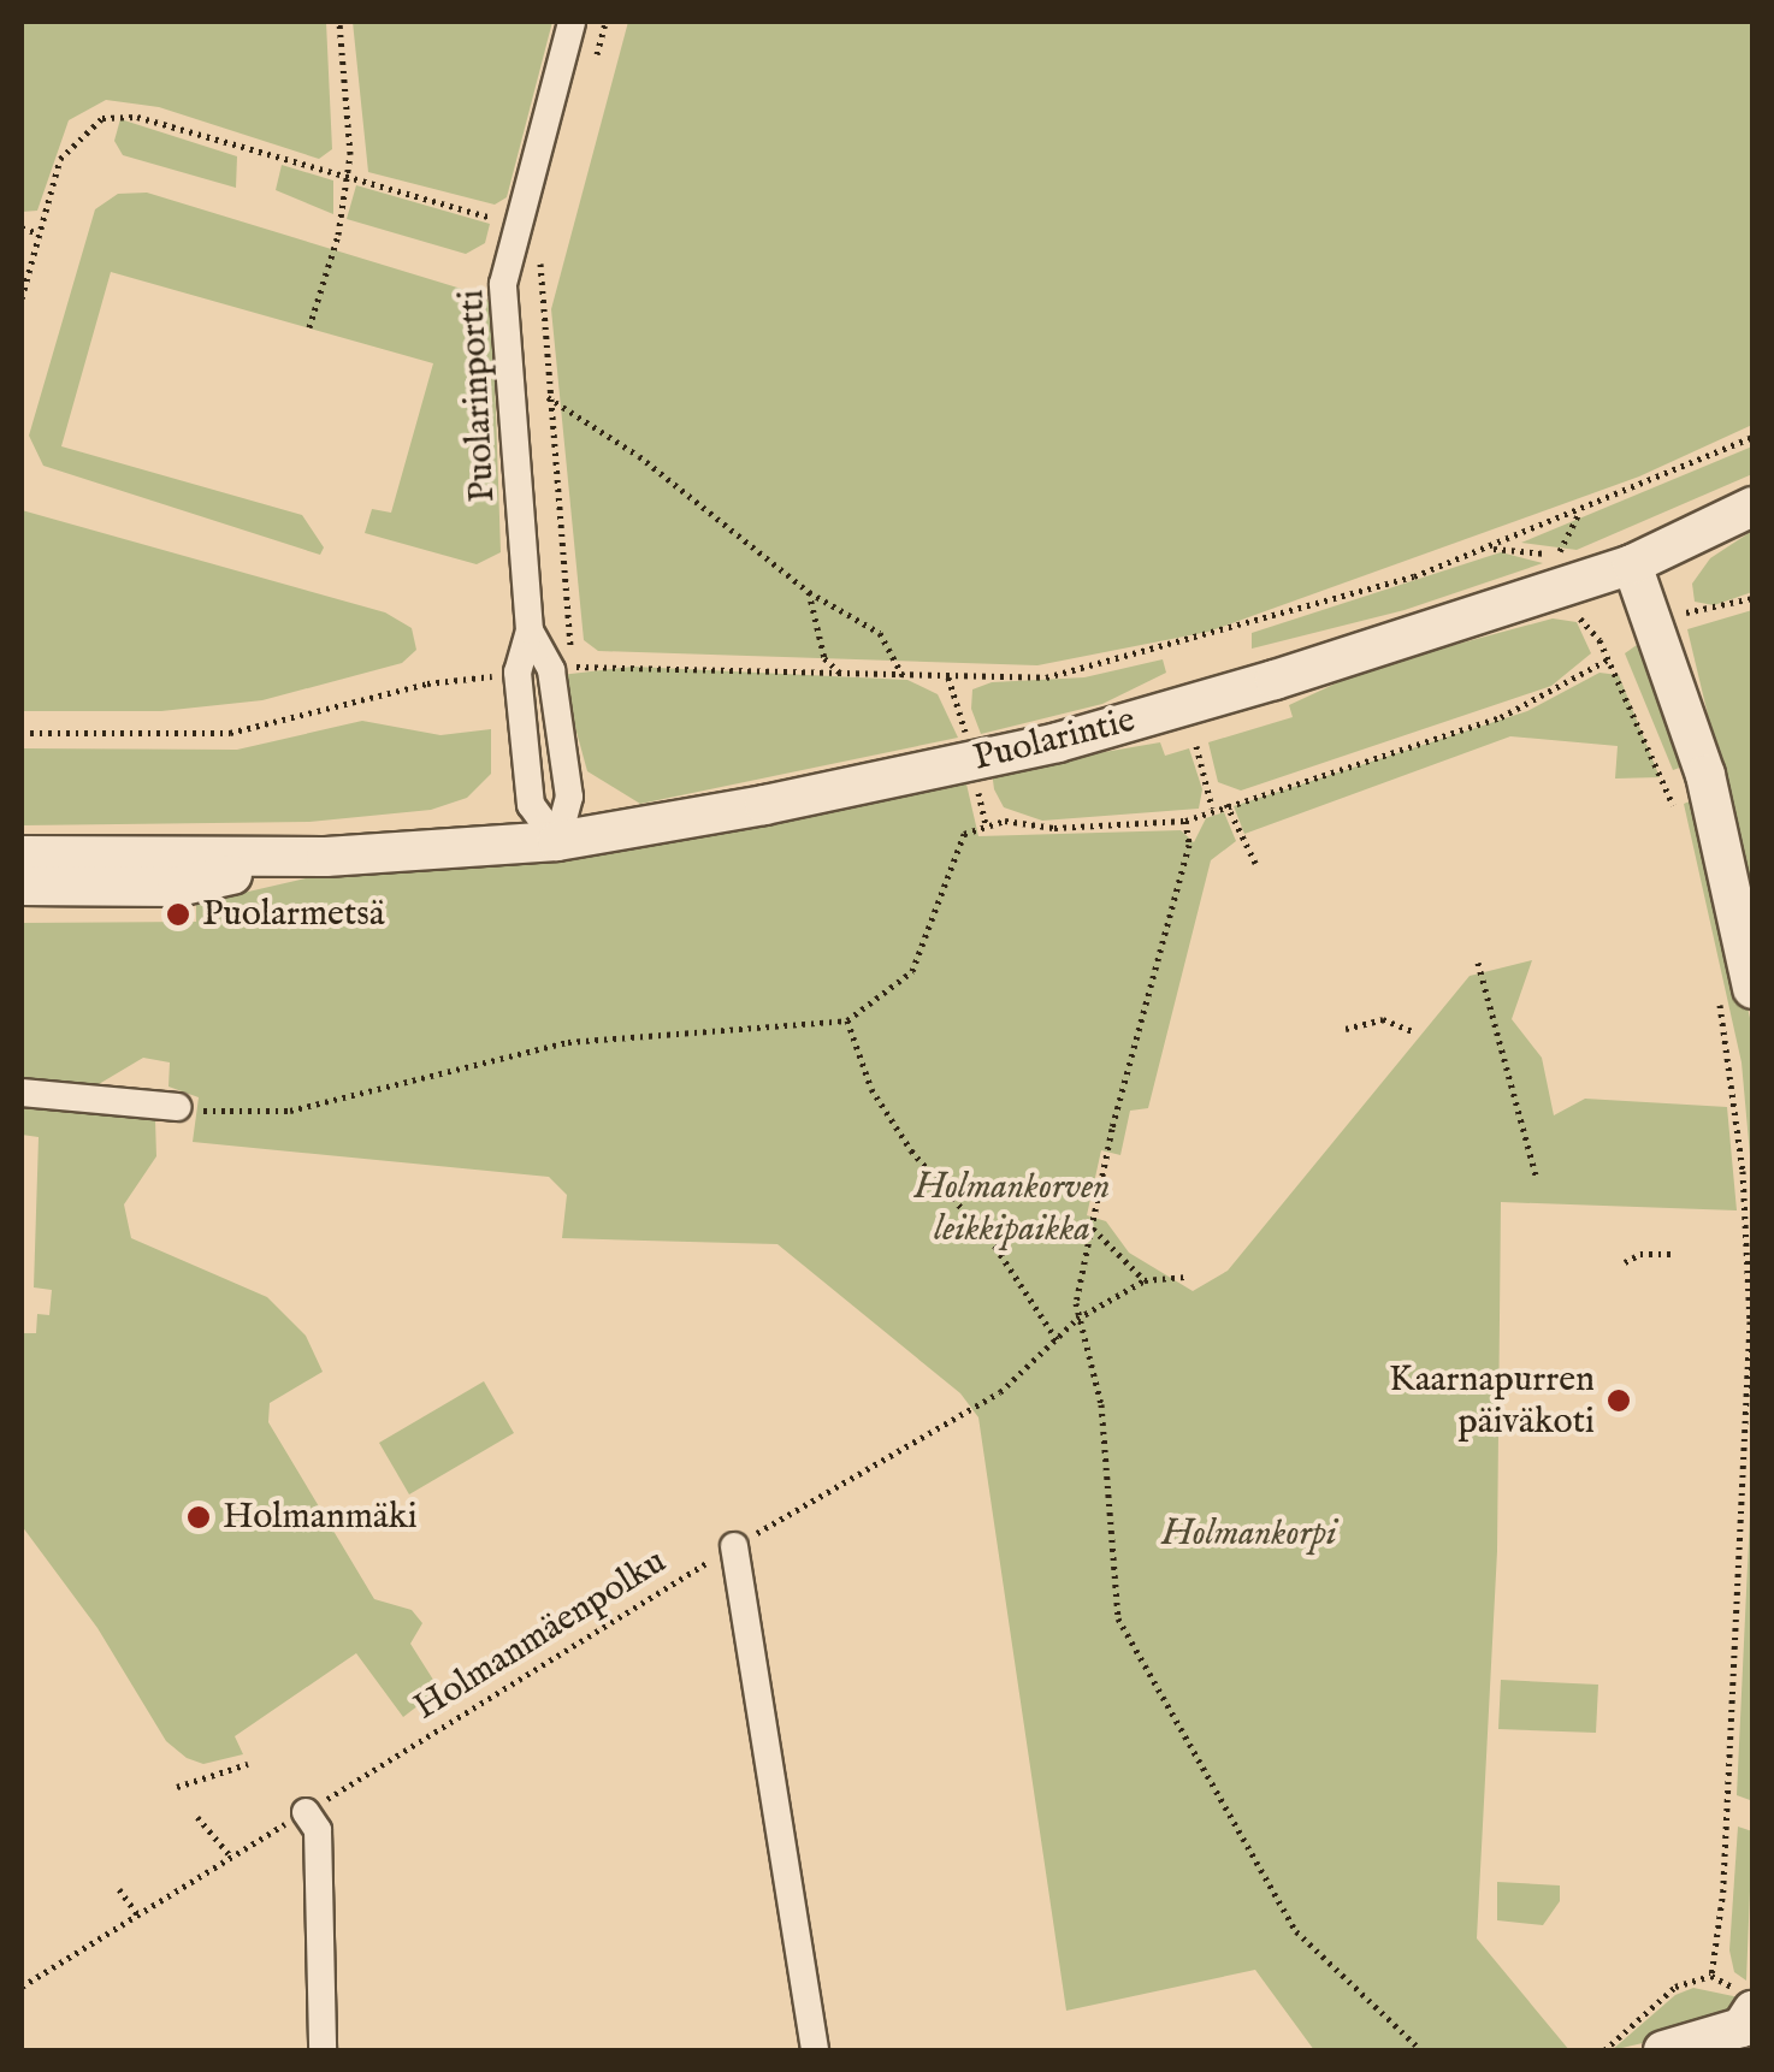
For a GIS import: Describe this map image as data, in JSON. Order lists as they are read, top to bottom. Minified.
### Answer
{"streets":{"main road":["Puolarintie"],"street":["Puolarinportti"],"path":["Holmanmäenpolku"]},"crossings":[["Puolarinportti","Puolarintie"]],"parks":["Holmankorven leikkipaikka","Holmankorpi"],"places":["Puolarmetsä","Kaarnapurren päiväkoti","Holmanmäki"]}
